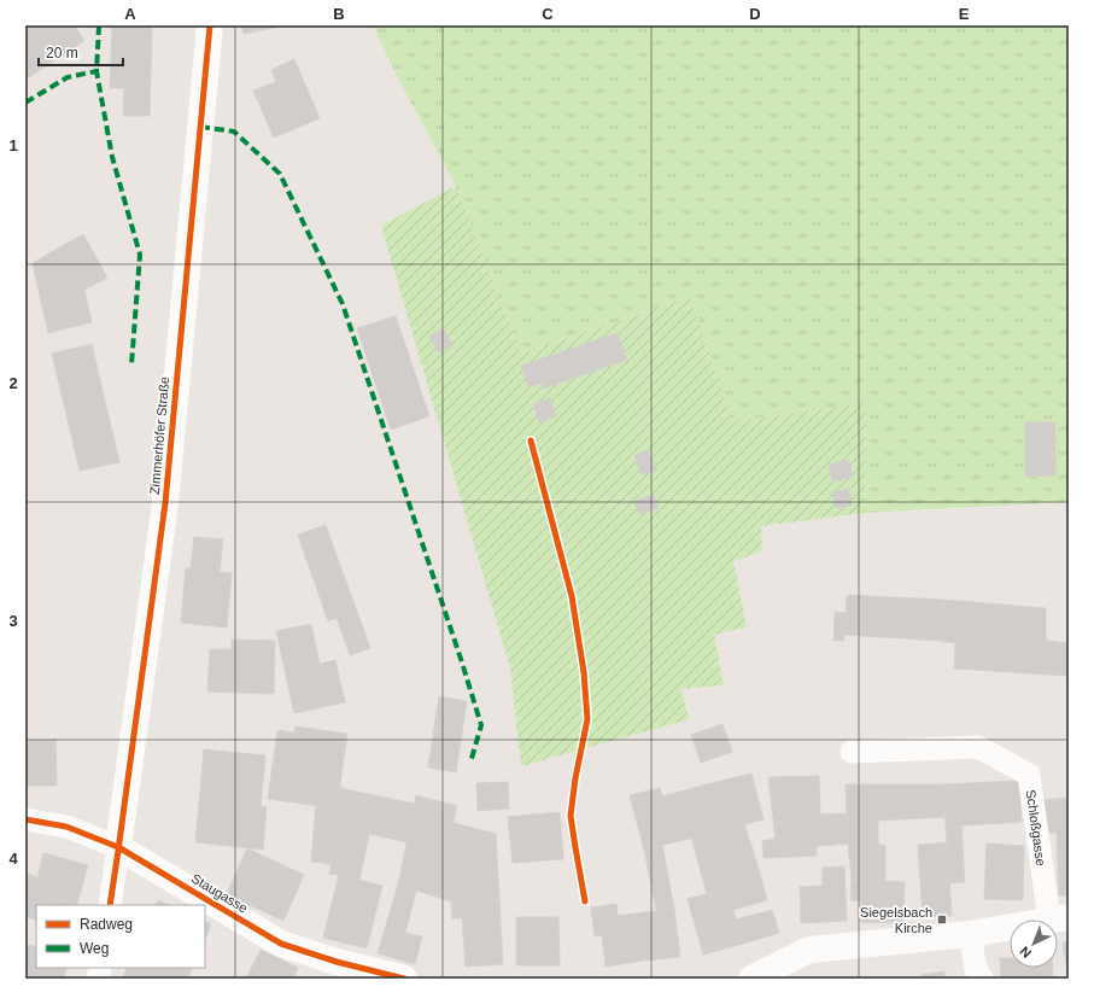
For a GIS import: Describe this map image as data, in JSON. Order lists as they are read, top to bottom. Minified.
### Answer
{"streets":{"street":["Zimmerhöfer Straße","Schloßgasse","Staugasse"]},"crossings":[["Zimmerhöfer Straße","Staugasse"]],"places":{"transit":["Siegelsbach Kirche"]},"legend":["Radweg","Weg"],"scale_bar":"20 m","north":"bottom left","grid":{"columns":["A","B","C","D","E"],"rows":["1","2","3","4"]}}
